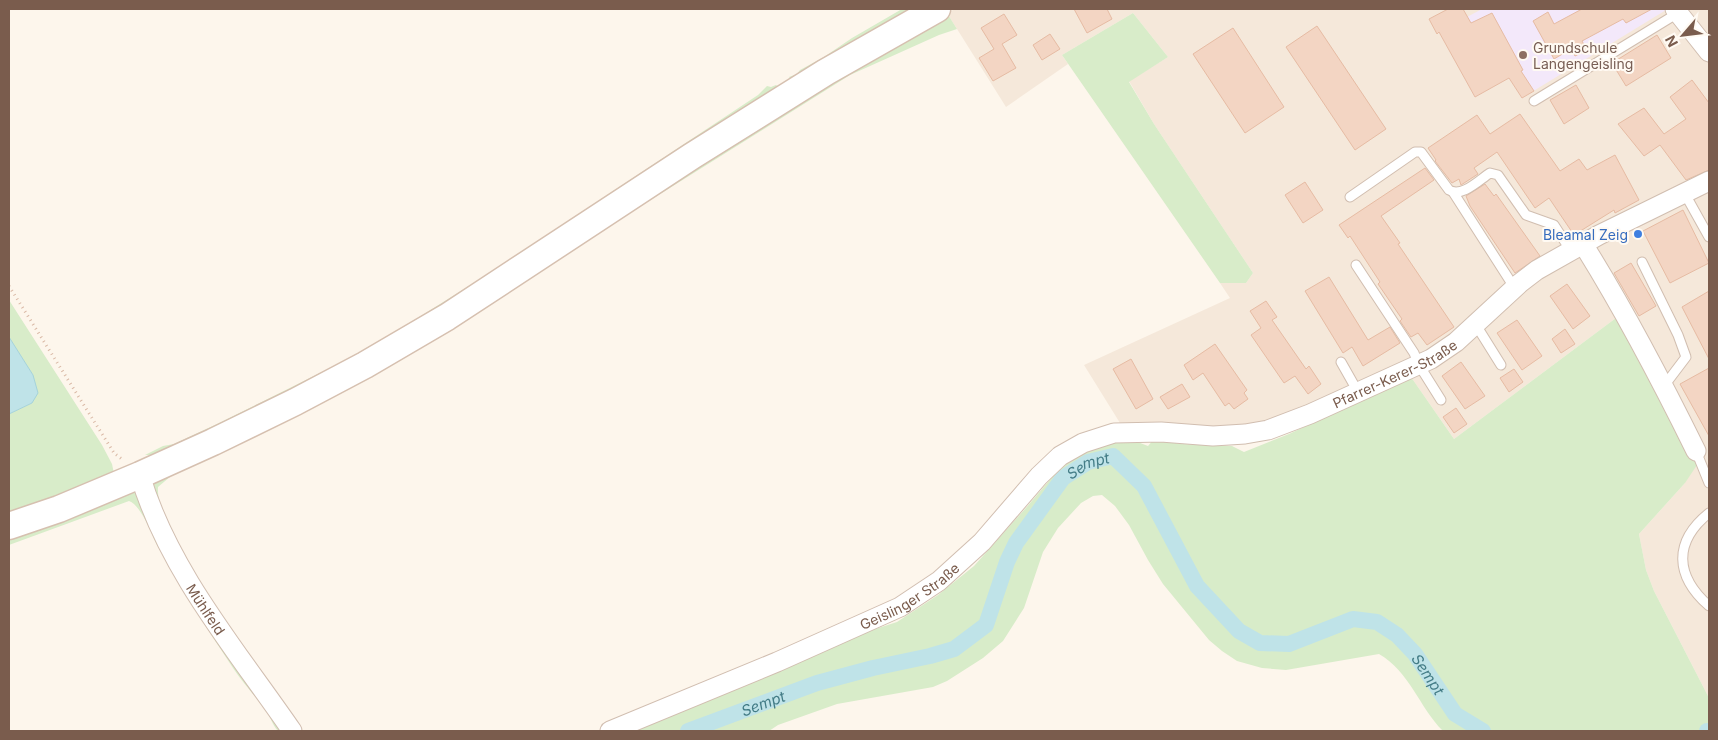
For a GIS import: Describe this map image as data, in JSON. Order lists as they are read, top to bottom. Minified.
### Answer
{"streets":{"street":["Pfarrer-Kerer-Straße","Geislinger Straße","Mühlfeld"]},"crossings":[["Pfarrer-Kerer-Straße","Geislinger Straße"]],"water":["Sempt"],"places":["Grundschule Langengeisling","Bleamal Zeig"],"north":"bottom left"}
